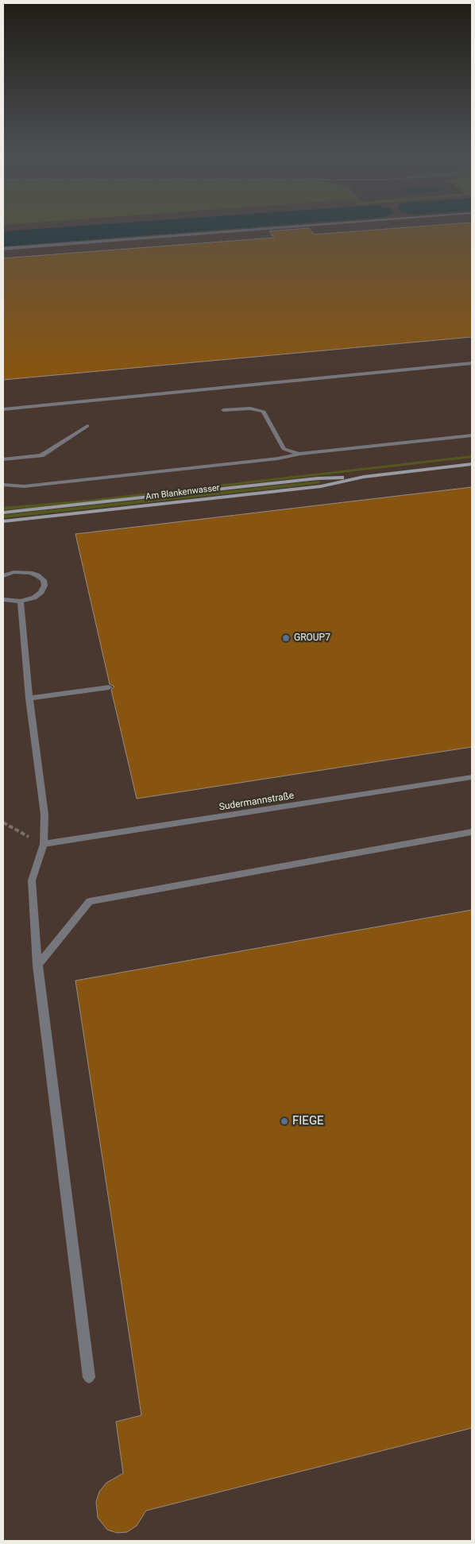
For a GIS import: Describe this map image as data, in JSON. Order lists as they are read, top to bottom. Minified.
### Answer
{"streets":{"street":["Am Blankenwasser","Sudermannstraße"]},"places":["GROUP7","FIEGE"]}
